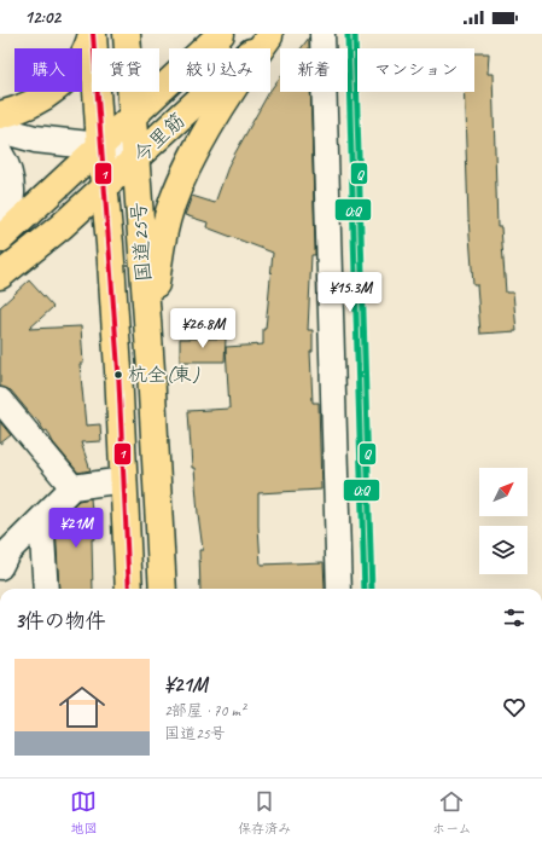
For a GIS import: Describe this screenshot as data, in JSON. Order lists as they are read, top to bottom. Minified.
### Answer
{"streets":{"main road":["今里筋","国道25号"]},"crossings":[["今里筋","国道25号"]],"places":["杭全(東)"],"lines":["transit line Q","transit line O;Q","transit line 1"],"north":"top right","page":{"status":"12:02","chip":["購入","賃貸","絞り込み","新着","マンション"],"price":["¥15.3M","¥26.8M","¥21M"],"heading":"3件の物件","list":[{"name":"¥21M","note":"2部屋 · 70 m² · 国道25号"}],"tabs":["地図","保存済み","ホーム"]}}
